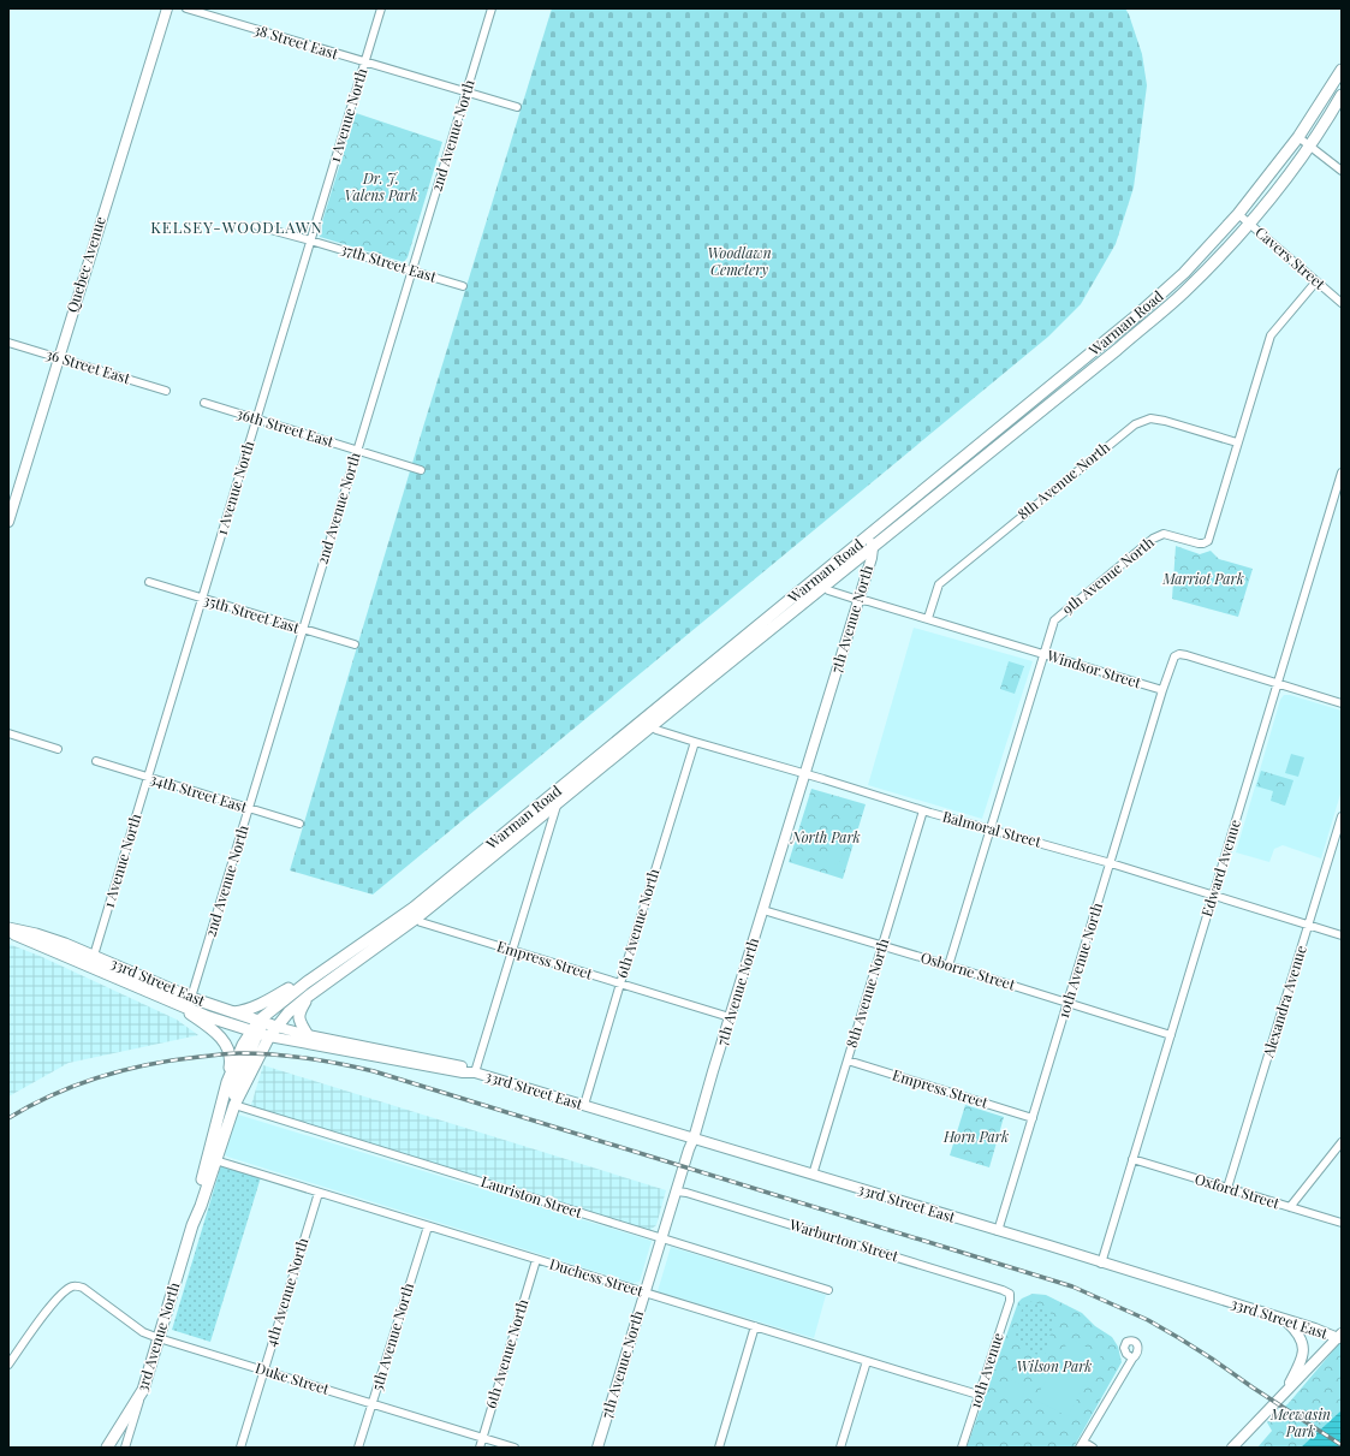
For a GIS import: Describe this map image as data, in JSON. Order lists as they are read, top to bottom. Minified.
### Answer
{"streets":{"main road":["Warman Road","33rd Street East","3rd Avenue North"],"street":["38 Street East","1 Avenue North","2nd Avenue North","Cavers Street","37th Street East","Quebec Avenue","36 Street East","36th Street East","8th Avenue North","9th Avenue North","35th Street East","7th Avenue North","Windsor Street","34th Street East","Balmoral Street","Edward Avenue","6th Avenue North","Empress Street","10th Avenue North","Osborne Street","Alexandra Avenue","Oxford Street","Lauriston Street","Warburton Street","Duchess Street","4th Avenue North","5th Avenue North","10th Avenue","Duke Street"]},"crossings":[["38 Street East","1 Avenue North"],["38 Street East","2nd Avenue North"],["1 Avenue North","37th Street East"],["1 Avenue North","36th Street East"],["1 Avenue North","35th Street East"],["1 Avenue North","34th Street East"],["1 Avenue North","33rd Street East"],["2nd Avenue North","37th Street East"],["2nd Avenue North","36th Street East"],["2nd Avenue North","35th Street East"],["2nd Avenue North","34th Street East"],["2nd Avenue North","33rd Street East"],["Cavers Street","Warman Road"],["Cavers Street","9th Avenue North"],["Quebec Avenue","36 Street East"],["Warman Road","7th Avenue North"],["Warman Road","Windsor Street"],["Warman Road","Balmoral Street"],["Warman Road","Empress Street"],["Warman Road","33rd Street East"],["Warman Road","3rd Avenue North"],["8th Avenue North","9th Avenue North"],["8th Avenue North","Windsor Street"],["8th Avenue North","Balmoral Street"],["8th Avenue North","Empress Street"],["8th Avenue North","Osborne Street"],["8th Avenue North","33rd Street East"],["9th Avenue North","Windsor Street"],["9th Avenue North","Balmoral Street"],["9th Avenue North","Osborne Street"],["7th Avenue North","Windsor Street"],["7th Avenue North","Balmoral Street"],["7th Avenue North","Empress Street"],["7th Avenue North","Osborne Street"],["7th Avenue North","33rd Street East"],["7th Avenue North","Lauriston Street"],["7th Avenue North","Warburton Street"],["7th Avenue North","Duchess Street"],["Windsor Street","10th Avenue North"],["Balmoral Street","Edward Avenue"],["Balmoral Street","6th Avenue North"],["Balmoral Street","10th Avenue North"],["Balmoral Street","Alexandra Avenue"],["Edward Avenue","Osborne Street"],["Edward Avenue","33rd Street East"],["Edward Avenue","Oxford Street"],["6th Avenue North","Empress Street"],["6th Avenue North","33rd Street East"],["6th Avenue North","Duchess Street"],["6th Avenue North","Duke Street"],["Empress Street","10th Avenue North"],["10th Avenue North","Osborne Street"],["10th Avenue North","33rd Street East"],["33rd Street East","3rd Avenue North"],["Alexandra Avenue","Oxford Street"],["Lauriston Street","3rd Avenue North"],["Warburton Street","10th Avenue"],["Duchess Street","4th Avenue North"],["Duchess Street","3rd Avenue North"],["Duchess Street","5th Avenue North"],["Duchess Street","10th Avenue"],["4th Avenue North","Duke Street"],["3rd Avenue North","Duke Street"],["5th Avenue North","Duke Street"]],"districts":["KELSEY-WOODLAWN"],"parks":["Dr. J. Valens Park","Woodlawn Cemetery","Marriot Park","North Park","Horn Park","Wilson Park","Meewasin Park"]}
